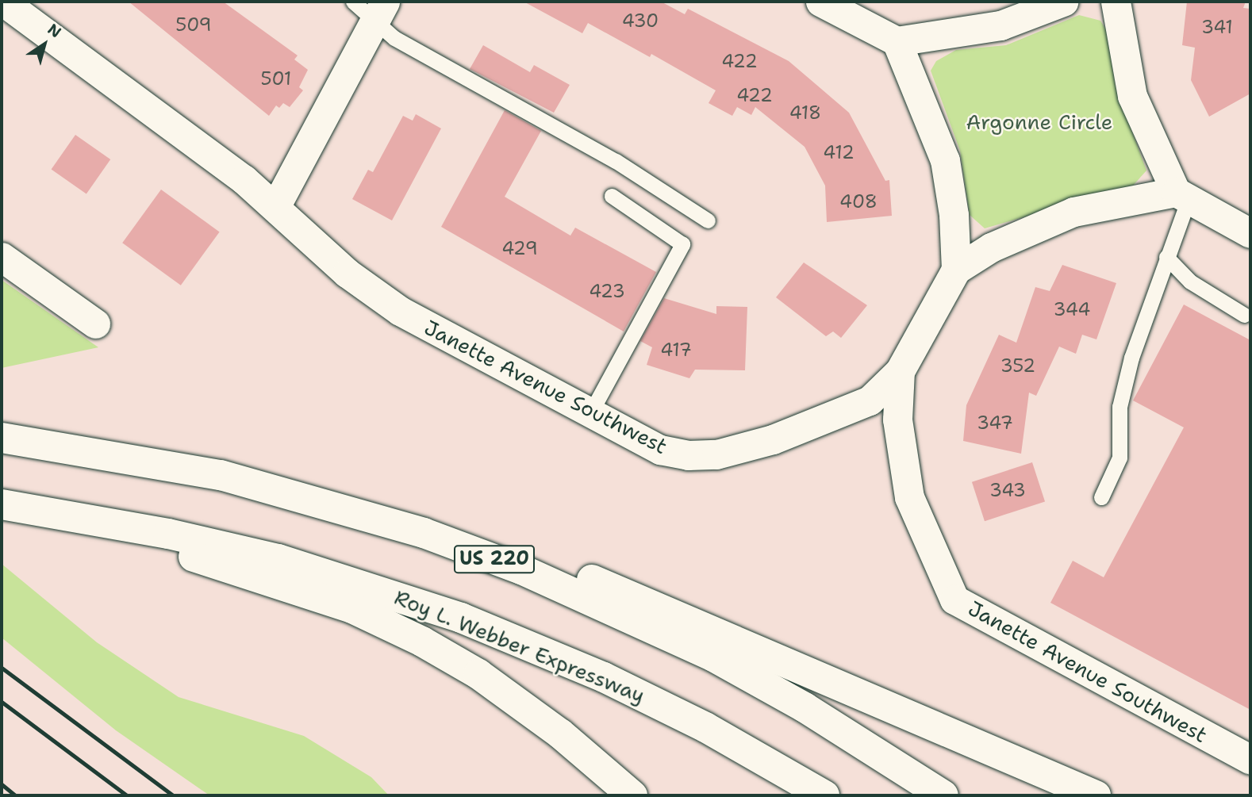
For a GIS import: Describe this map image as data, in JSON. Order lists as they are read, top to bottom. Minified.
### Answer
{"streets":{"highway":["US 220","Roy L. Webber Expressway"],"street":["Janette Avenue Southwest"]},"parks":["Argonne Circle"],"house_numbers":["430","509","341","422","501","422","418","412","408","429","423","344","417","352","347","343"],"north":"top right"}
